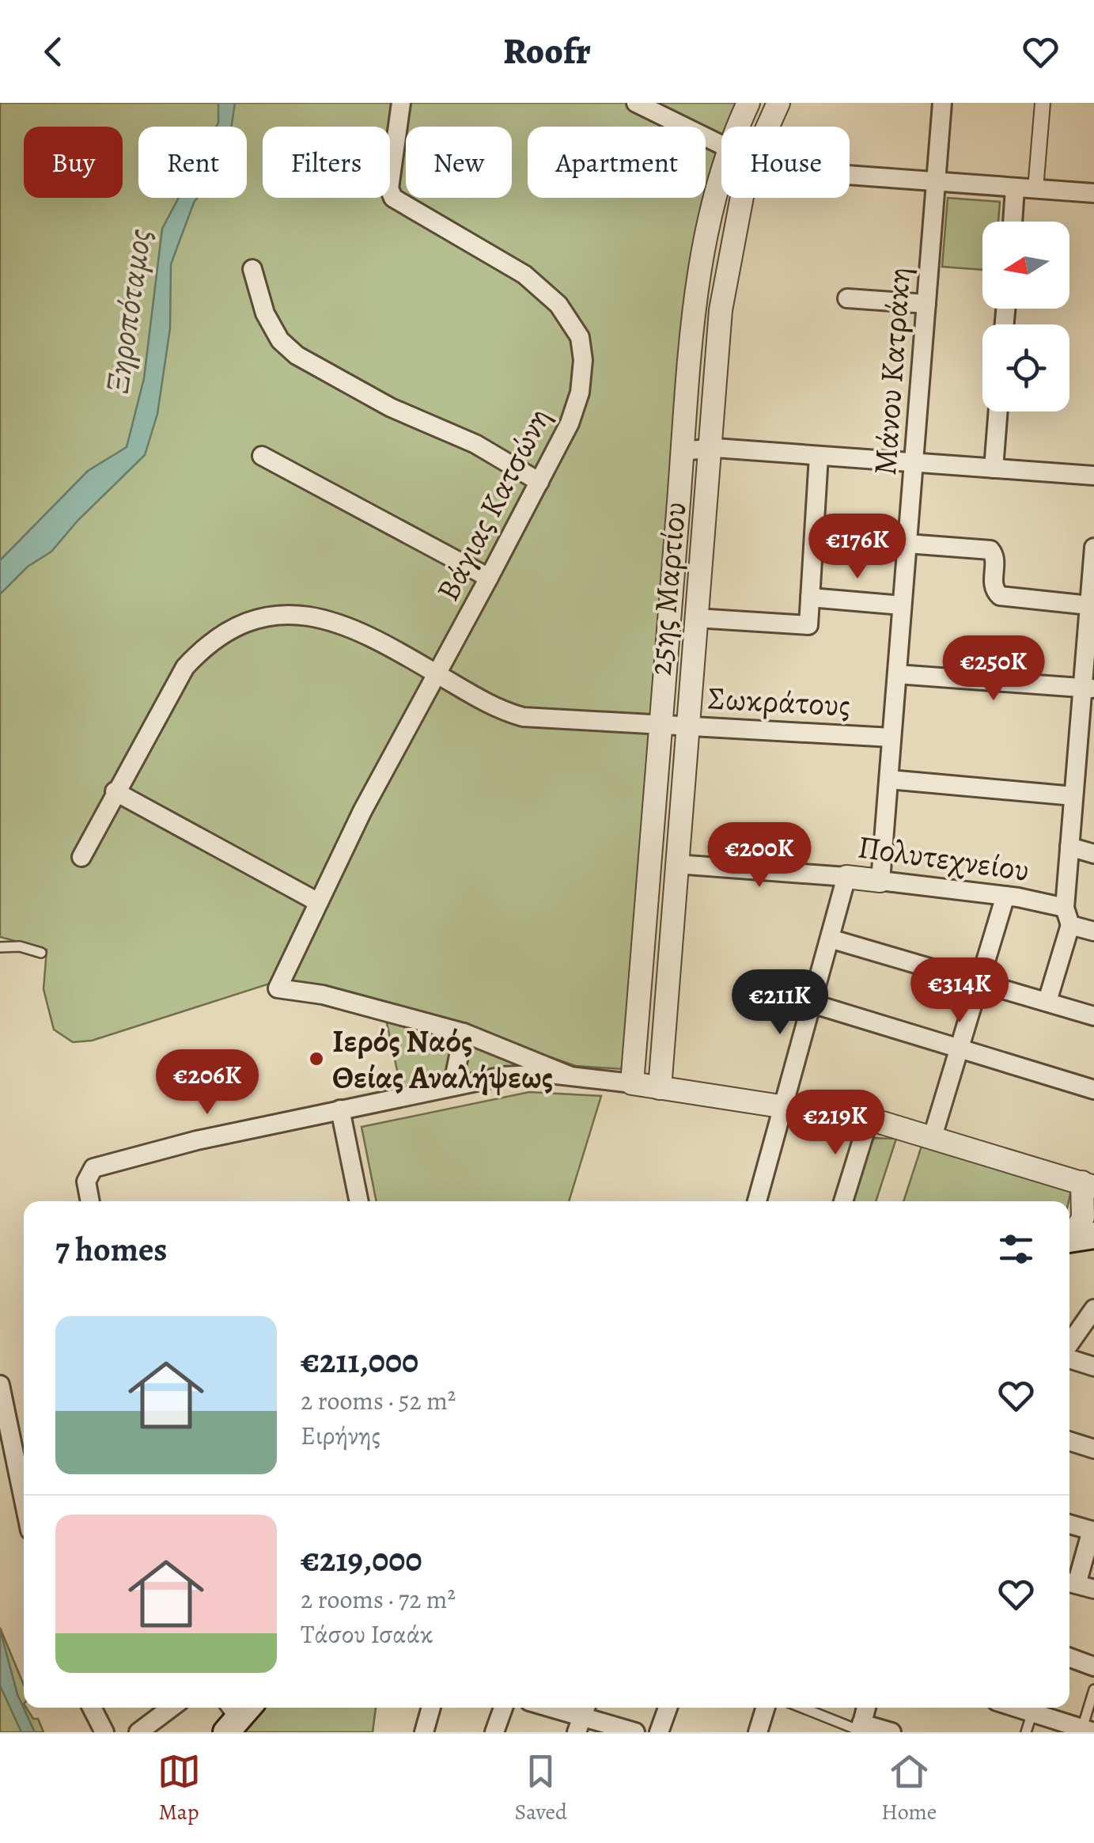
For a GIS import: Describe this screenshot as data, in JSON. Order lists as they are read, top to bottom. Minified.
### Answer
{"streets":{"street":["Μάνου Κατράκη","Βάγιας Κατσώνη","25ης Μαρτίου","Σωκράτους","Πολυτεχνείου"]},"crossings":[["Μάνου Κατράκη","Σωκράτους"],["Μάνου Κατράκη","Πολυτεχνείου"],["Βάγιας Κατσώνη","Σωκράτους"],["25ης Μαρτίου","Σωκράτους"],["25ης Μαρτίου","Πολυτεχνείου"]],"water":["Ξηροπόταμος"],"places":["Ιερός Ναός Θείας Αναλήψεως"],"north":"left","page":{"header":"Roofr","chip":["Buy","Rent","Filters","New","Apartment","House"],"price":["€176K","€250K","€200K","€314K","€211K","€206K","€219K"],"heading":"7 homes","list":[{"name":"€211,000","note":"2 rooms · 52 m² · Ειρήνης"},{"name":"€219,000","note":"2 rooms · 72 m² · Τάσου Ισαάκ"}],"tabs":["Map","Saved","Home"]}}
